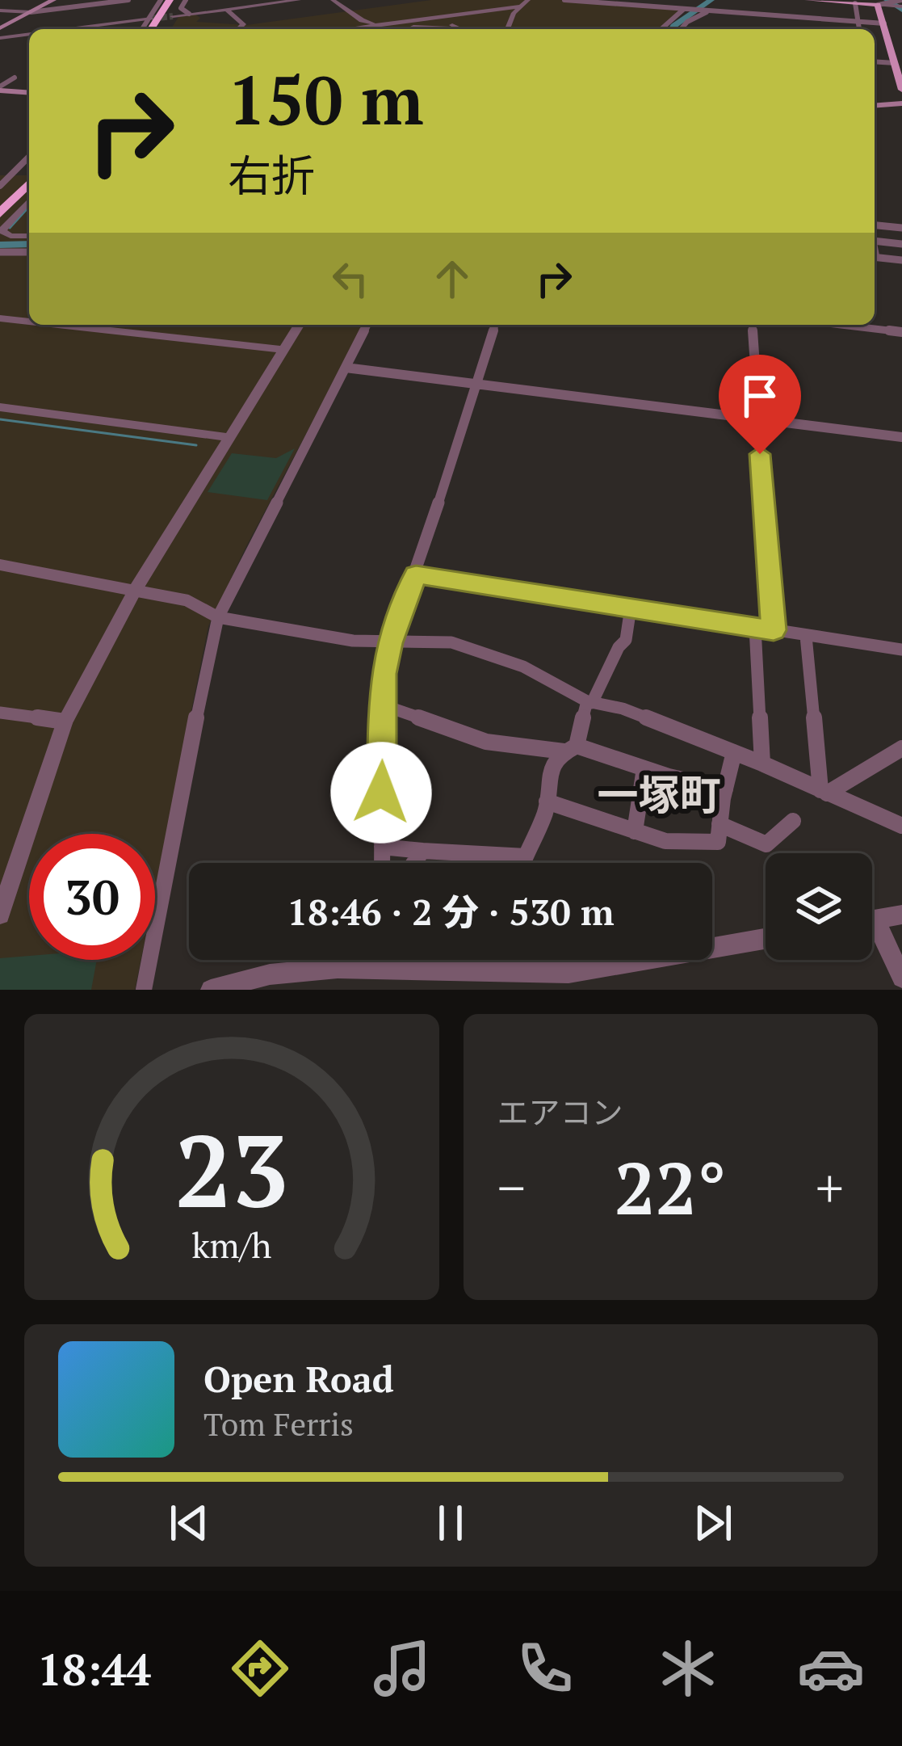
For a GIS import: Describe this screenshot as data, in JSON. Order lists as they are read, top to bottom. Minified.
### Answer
{"districts":["一塚町"],"page":{"turn":["150 m","右折"],"limit":"30","trip":"18:46 · 2 分 · 530 m","tile":"エアコン","heat":["−","22°","+"],"song":["Open Road","Tom Ferris"],"tabs":"18:44","gauge":["23","km/h"]}}
